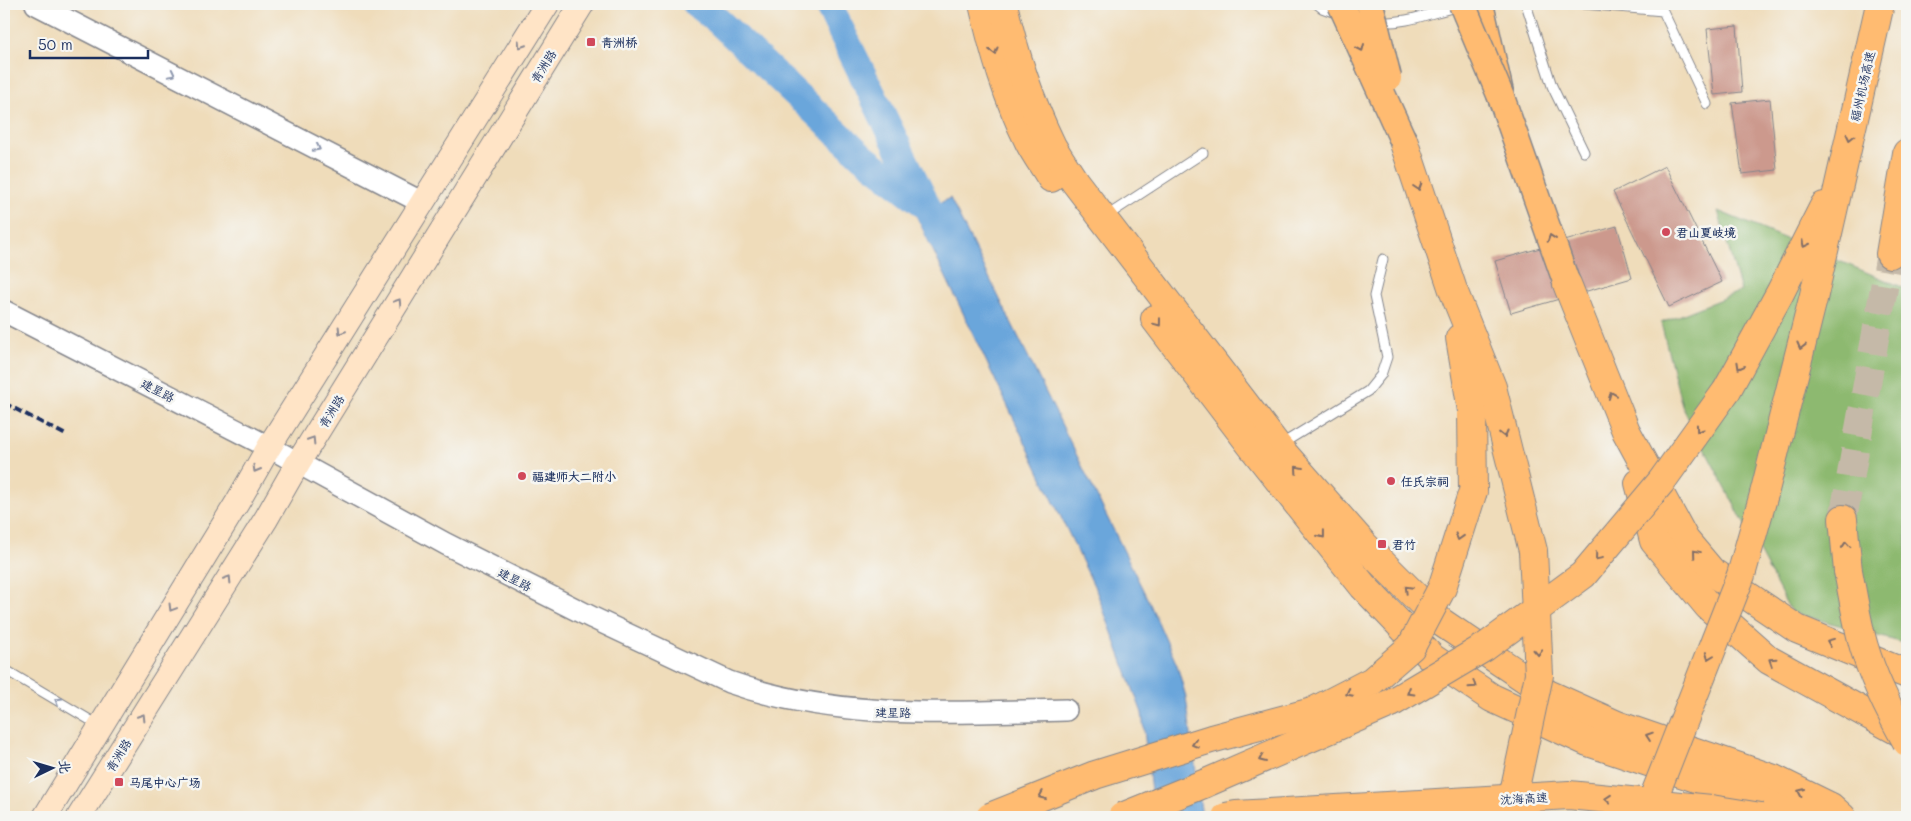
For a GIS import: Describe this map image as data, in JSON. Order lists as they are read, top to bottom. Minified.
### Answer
{"streets":{"highway":["福州机场高速","沈海高速"],"main road":["青洲路"],"street":["建星路"]},"crossings":[["青洲路","建星路"]],"one_way":["福州机场高速","沈海高速"],"places":{"transit":["青洲桥","君竹","马尾中心广场"],"other":["君山夏岐境","福建师大二附小","任氏宗祠"]},"scale_bar":"50 m","north":"right"}
